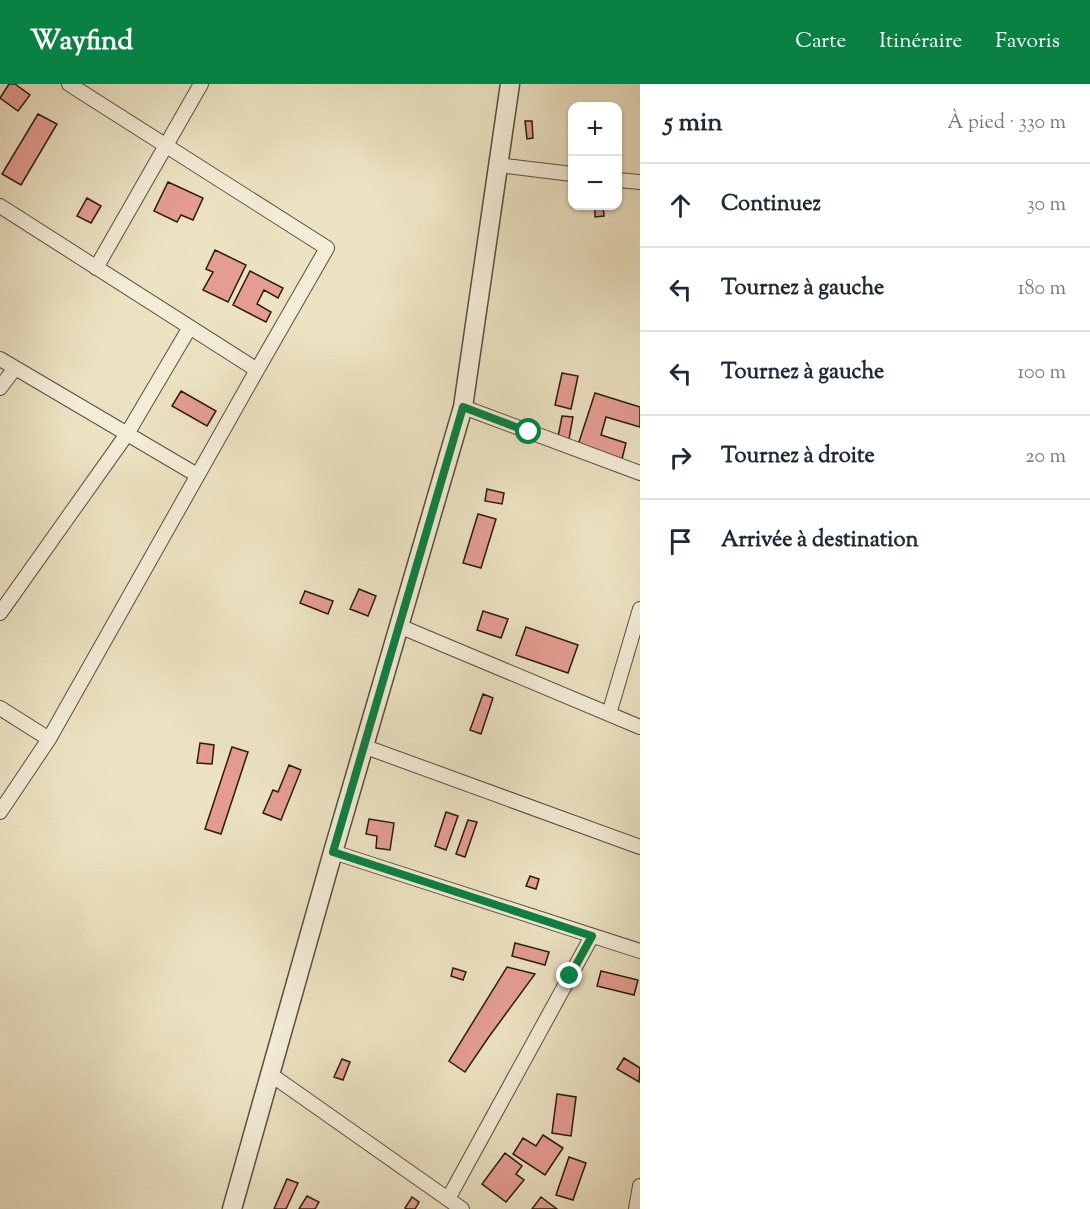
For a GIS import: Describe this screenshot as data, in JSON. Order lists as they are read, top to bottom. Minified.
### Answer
{"page":{"header":"Wayfind","nav":["Carte","Itinéraire","Favoris"],"heading":["5 min","À pied · 330 m"],"map_buttons":["+","−"],"list":[["Continuez","30 m"],["Tournez à gauche","180 m"],["Tournez à gauche","100 m"],["Tournez à droite","20 m"],"Arrivée à destination"]}}
